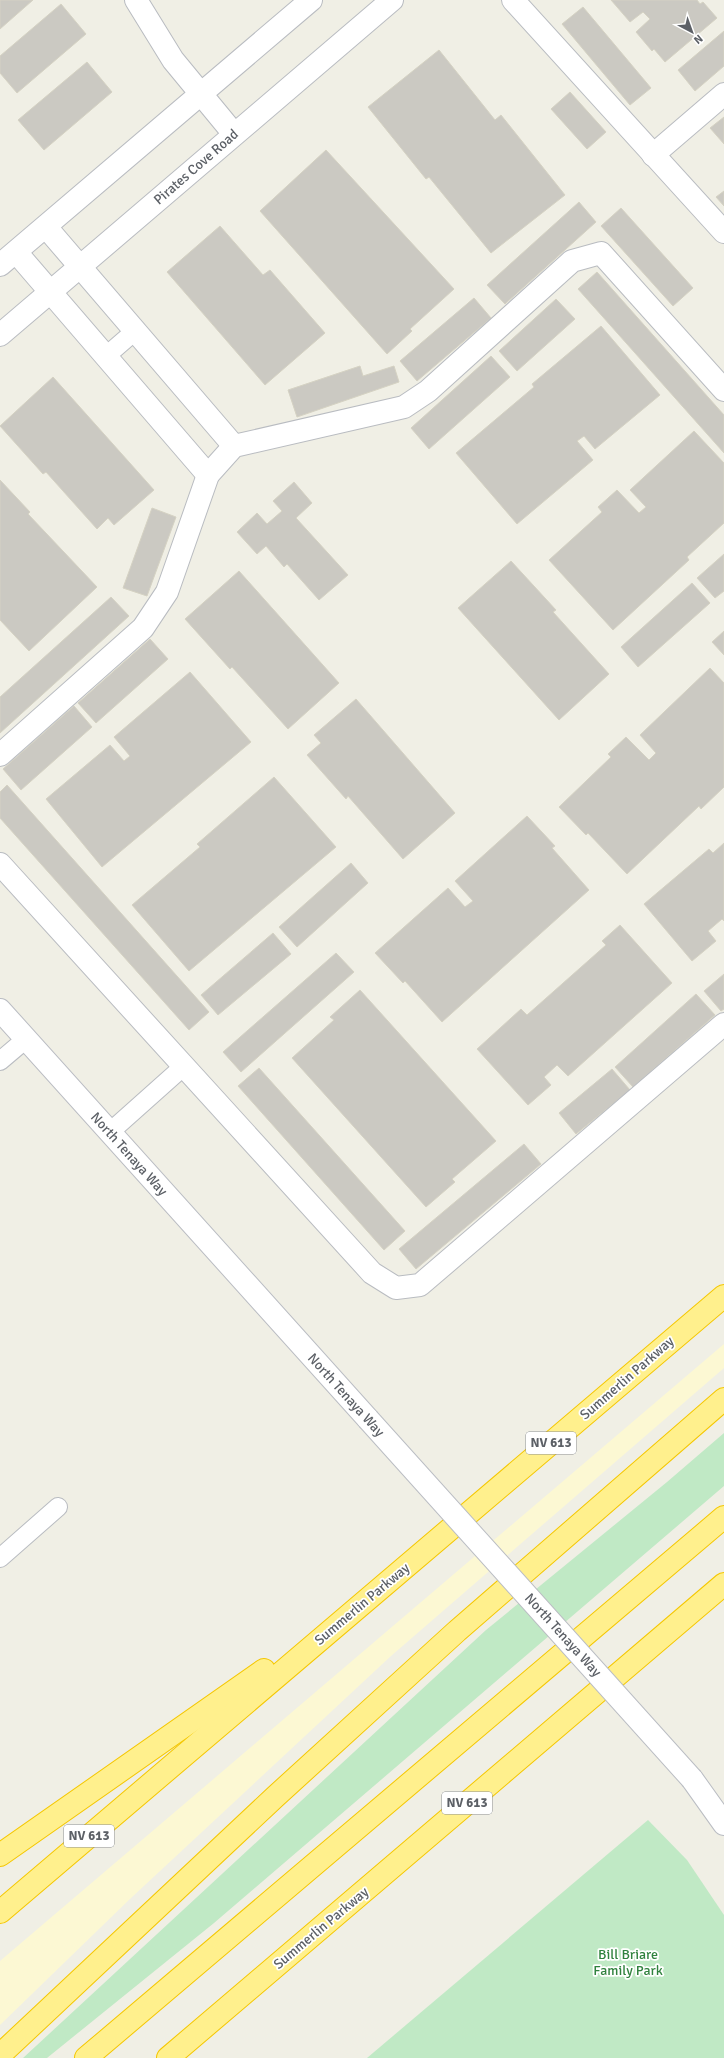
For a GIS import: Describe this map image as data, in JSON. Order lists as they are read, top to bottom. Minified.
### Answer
{"streets":{"highway":["Summerlin Parkway","NV 613"],"street":["Pirates Cove Road","North Tenaya Way"]},"parks":["Bill Briare Family Park"],"north":"bottom right"}
